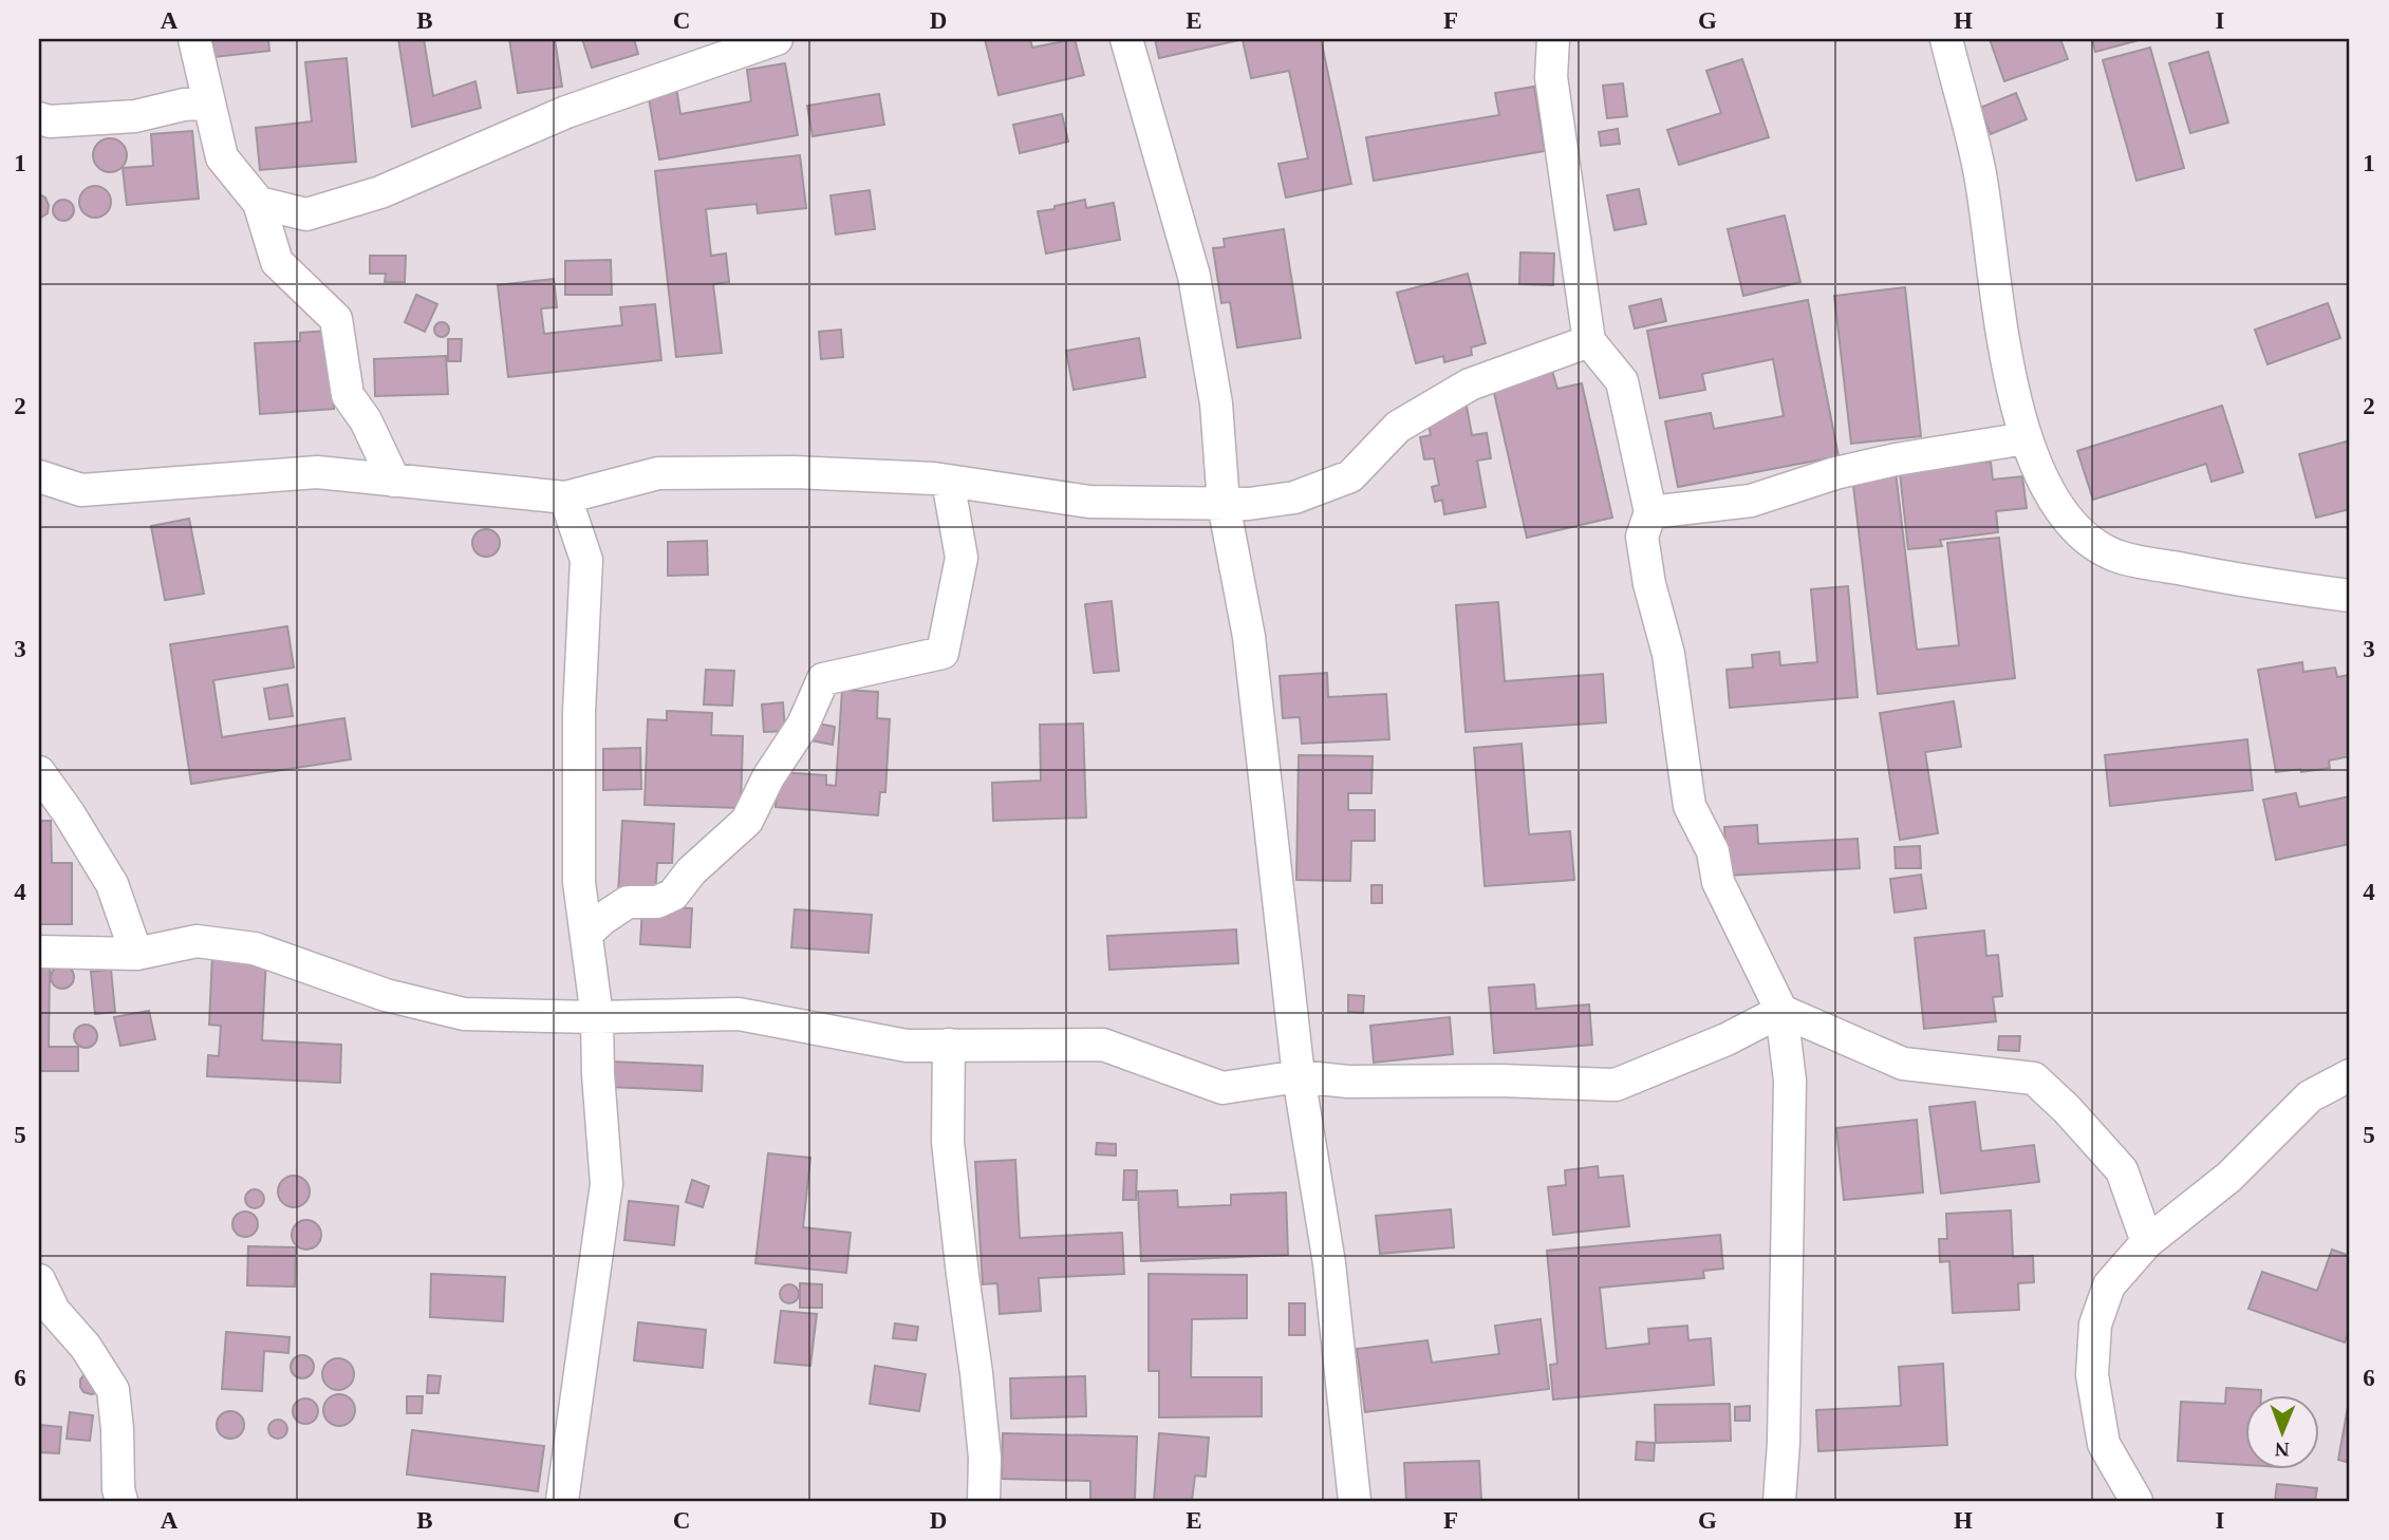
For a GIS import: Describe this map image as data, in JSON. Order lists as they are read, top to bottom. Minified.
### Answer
{"north":"bottom","grid":{"columns":["A","B","C","D","E","F","G","H","I"],"rows":["1","2","3","4","5","6"]}}
